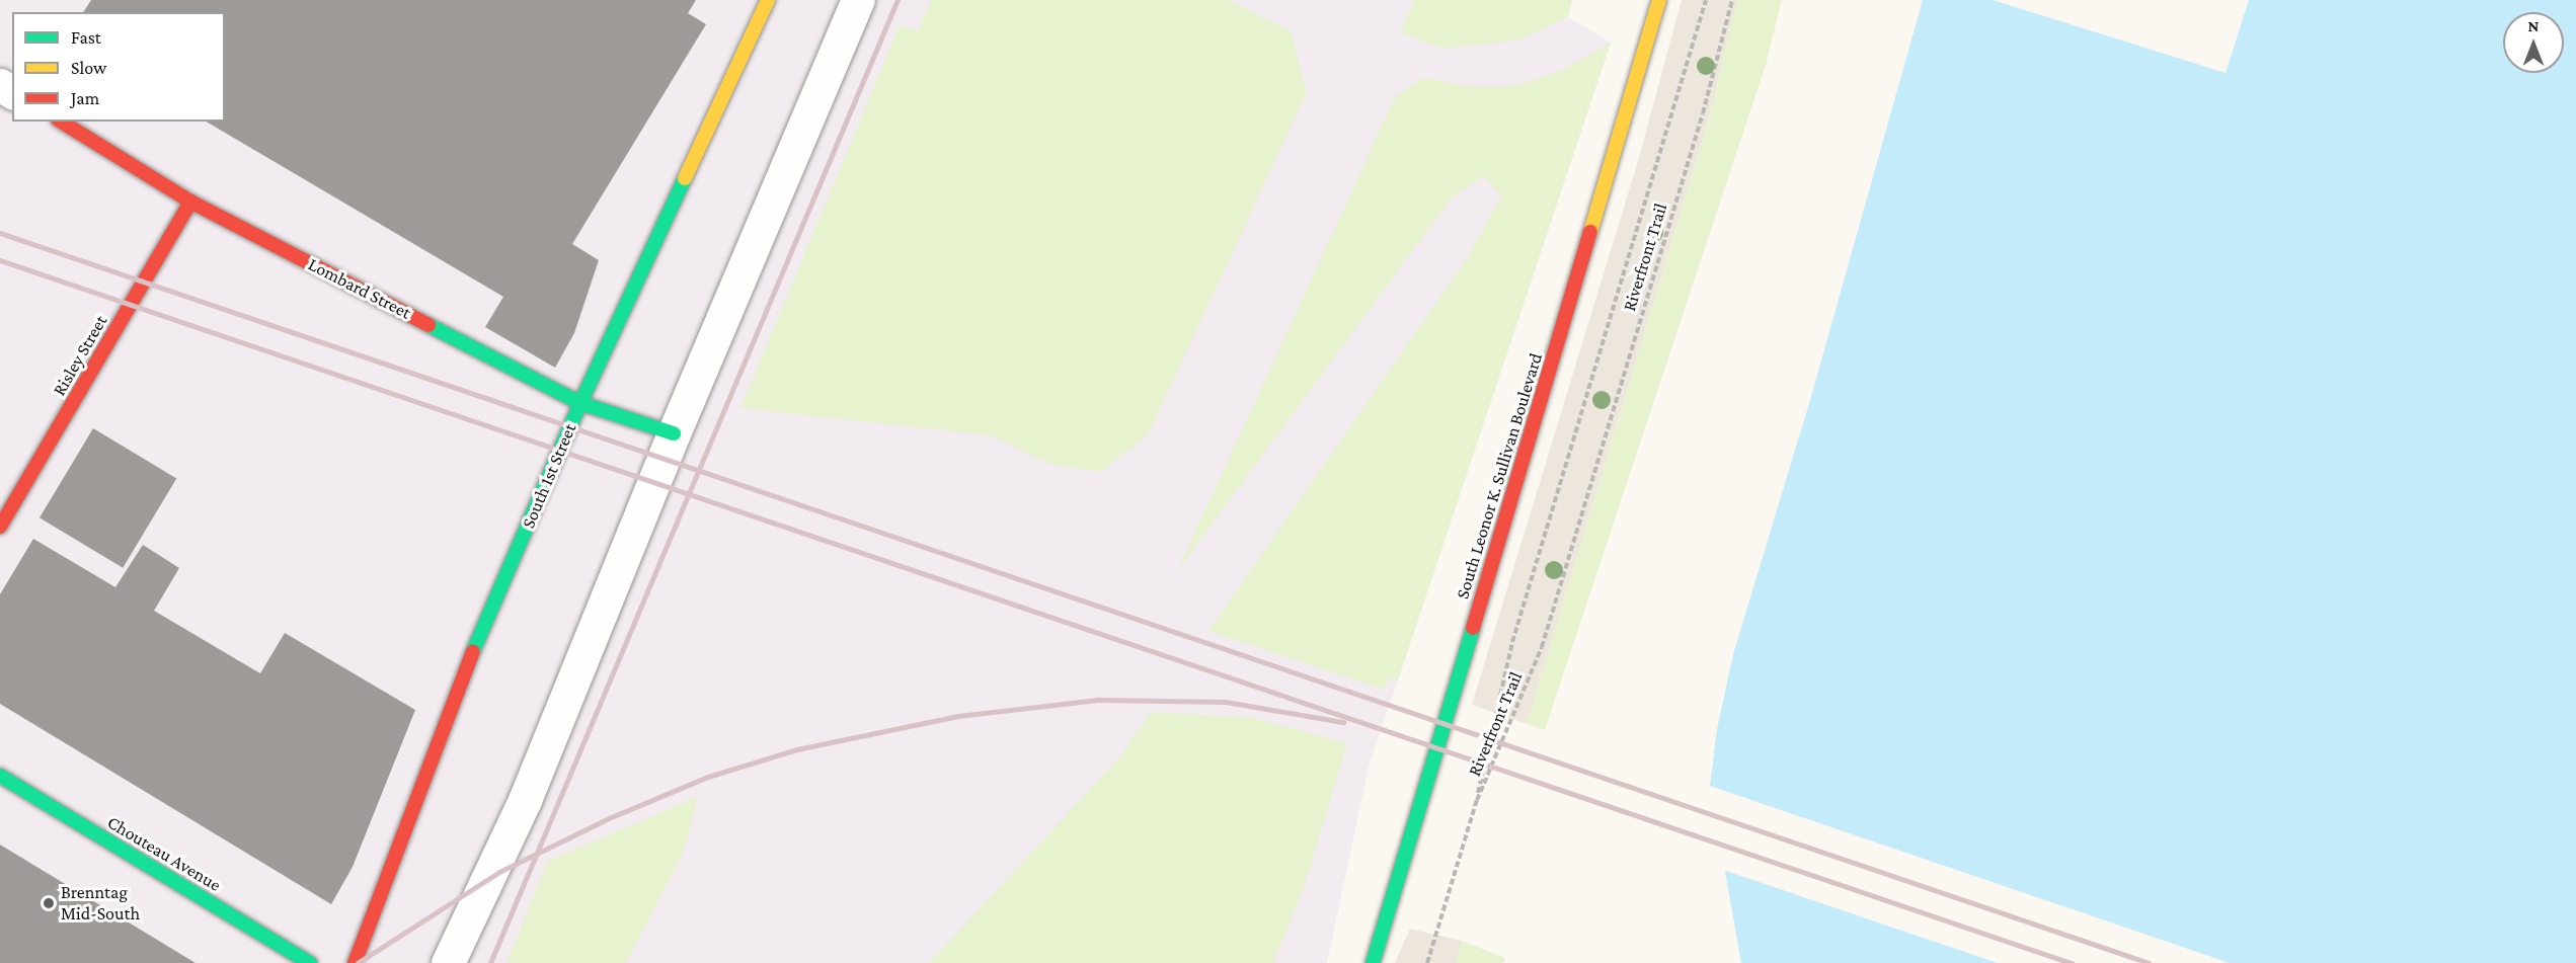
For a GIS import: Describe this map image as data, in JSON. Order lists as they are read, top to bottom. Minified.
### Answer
{"streets":{"street":["Lombard Street","Risley Street","South 1st Street","South Leonor K. Sullivan Boulevard","Chouteau Avenue"],"path":["Riverfront Trail"]},"crossings":[["Lombard Street","Risley Street"],["Lombard Street","South 1st Street"]],"places":["Brenntag Mid-South"],"legend":["Fast","Slow","Jam"],"north":"top"}
